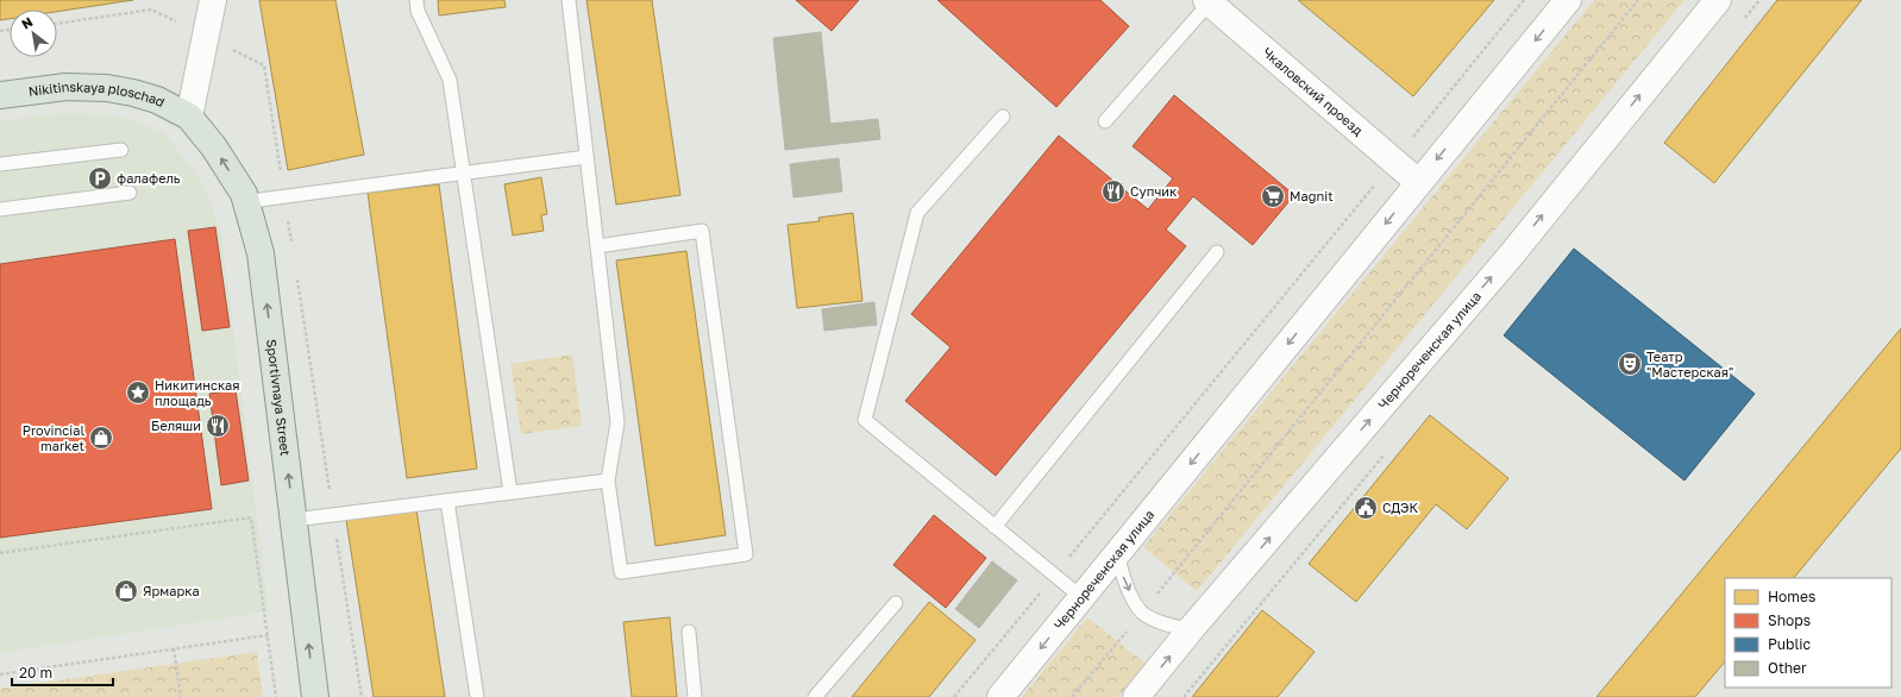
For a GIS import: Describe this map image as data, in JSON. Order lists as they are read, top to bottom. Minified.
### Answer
{"streets":{"main road":["Nikitinskaya ploschad","Sportivnaya Street"],"street":["Чкаловский проезд","Чернореченская улица"]},"crossings":[["Чкаловский проезд","Чернореченская улица"],["Nikitinskaya ploschad","Sportivnaya Street"]],"one_way":["Sportivnaya Street"],"places":{"parking":["фалафель"],"restaurant":["Супчик","Беляши"],"supermarket":["Magnit"],"theatre":["Театр \"Мастерская\""],"place":["Никитинская площадь"],"shop":["Provincial market","Ярмарка"],"public building":["СДЭК"]},"legend":["Homes","Shops","Public","Other"],"scale_bar":"20 m","north":"top left"}
